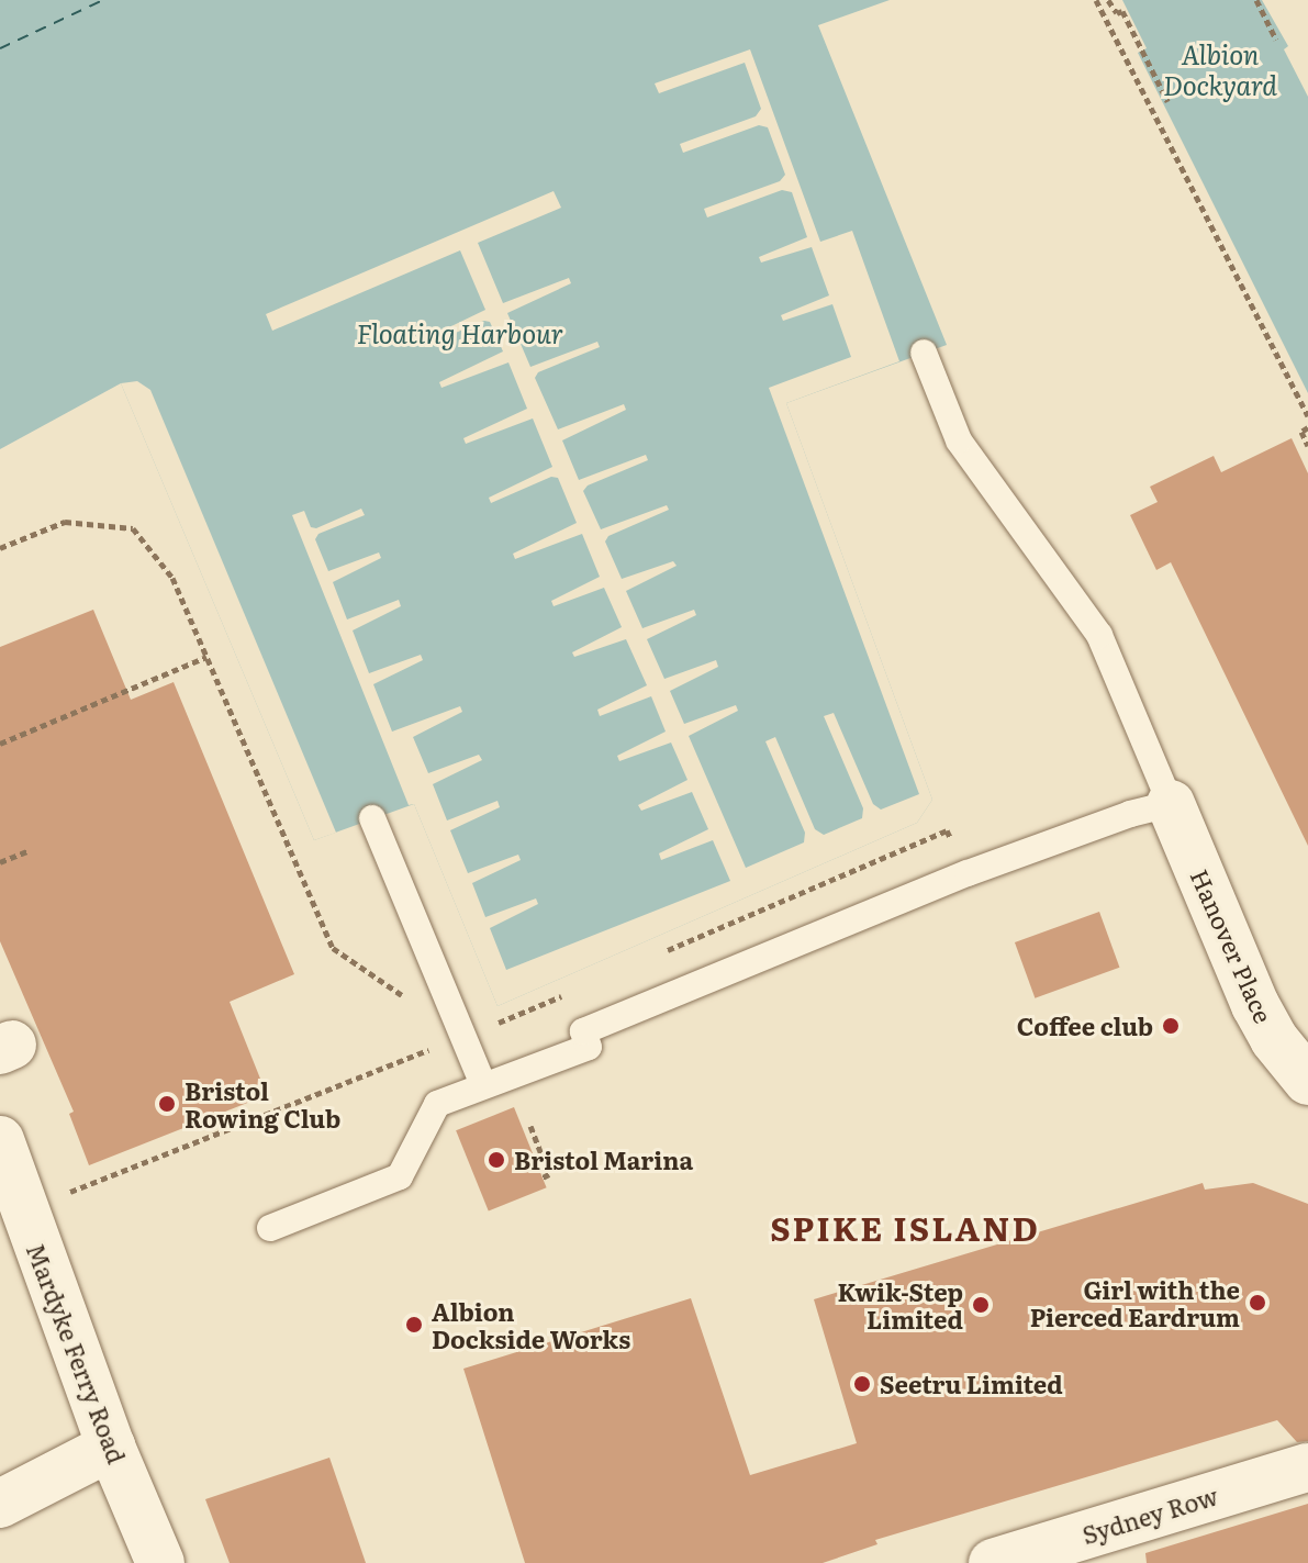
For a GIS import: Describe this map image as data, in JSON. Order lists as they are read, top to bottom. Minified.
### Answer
{"streets":{"street":["Hanover Place","Mardyke Ferry Road","Sydney Row"]},"districts":["SPIKE ISLAND"],"water":["Albion Dockyard","Floating Harbour"],"places":["Coffee club","Bristol Rowing Club","Bristol Marina","Girl with the Pierced Eardrum","Kwik-Step Limited","Albion Dockside Works","Seetru Limited"]}
